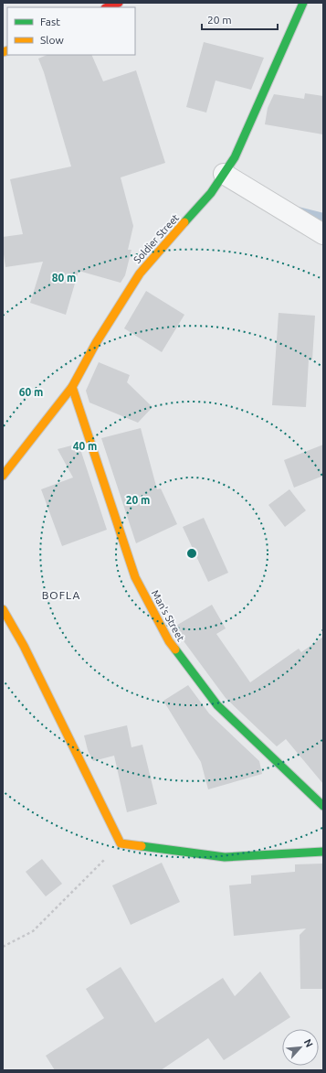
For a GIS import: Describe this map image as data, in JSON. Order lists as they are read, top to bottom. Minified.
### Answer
{"streets":{"street":["Soldier Street","Man's Street"]},"crossings":[["Soldier Street","Man's Street"]],"districts":["BOFLA"],"legend":["Fast","Slow"],"scale_bar":"20 m","north":"top right","rings":["80 m","60 m","40 m","20 m"]}
